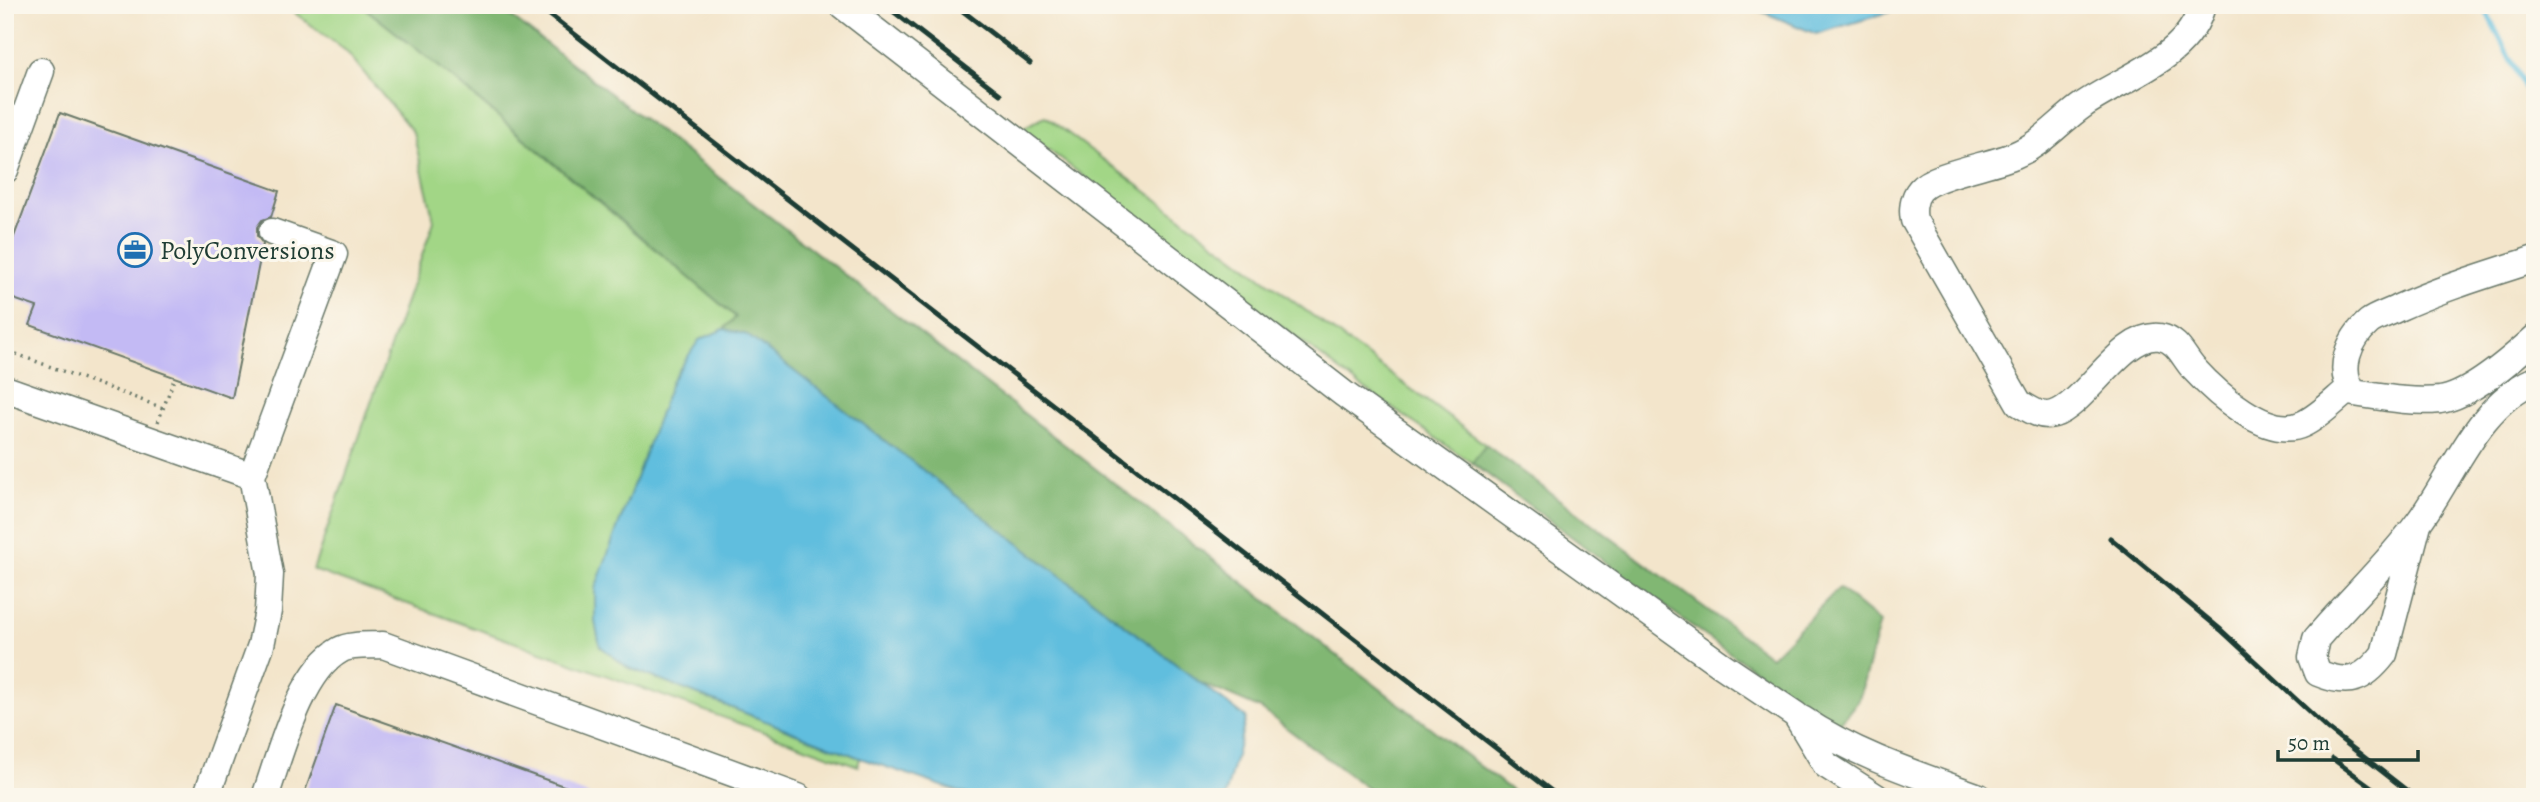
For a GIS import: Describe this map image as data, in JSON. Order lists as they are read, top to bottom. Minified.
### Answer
{"places":{"office":["PolyConversions"]},"scale_bar":"50 m"}
